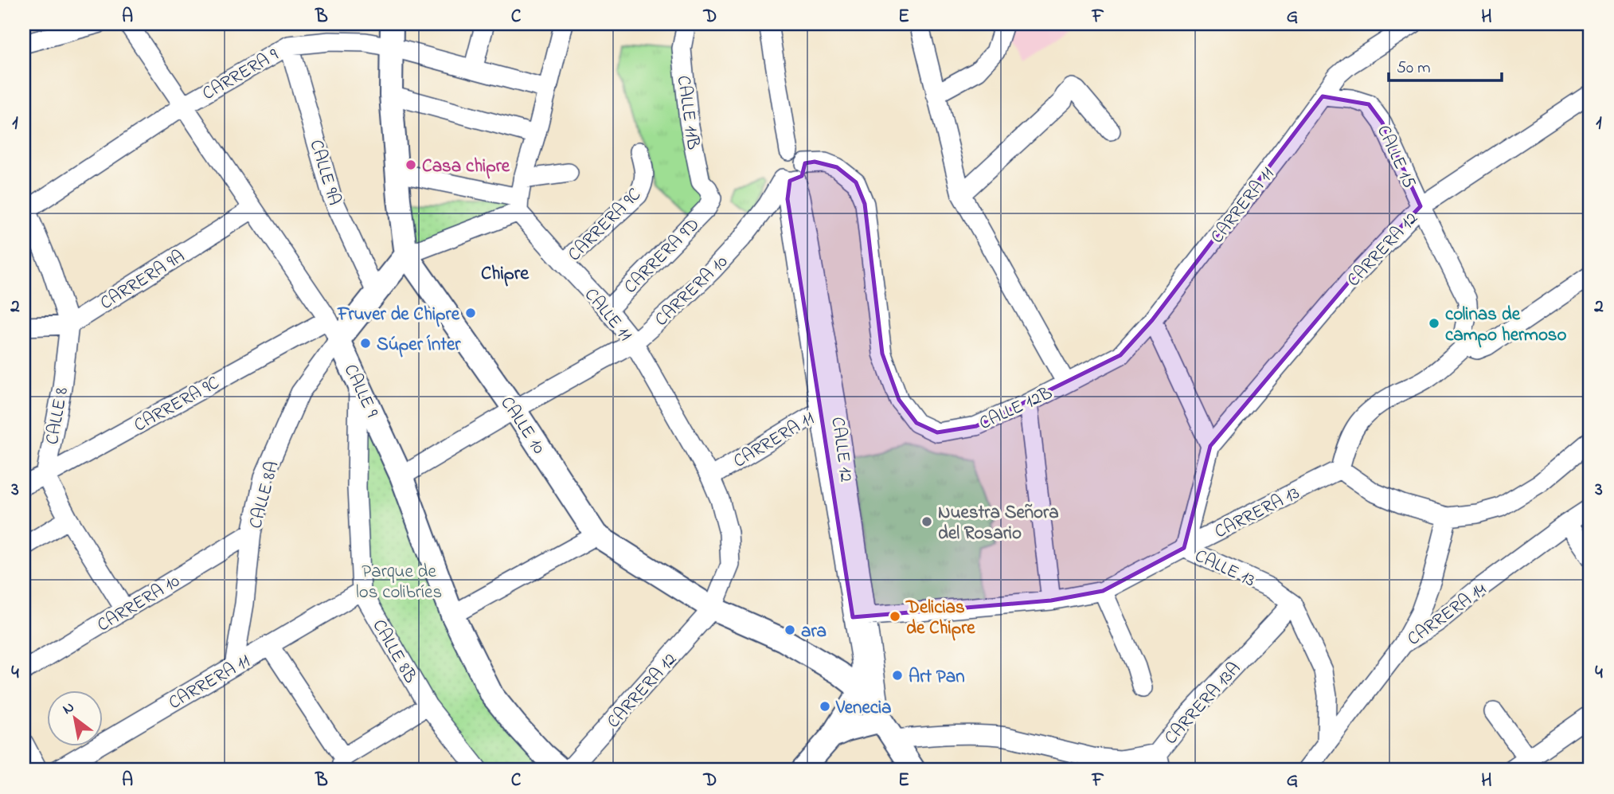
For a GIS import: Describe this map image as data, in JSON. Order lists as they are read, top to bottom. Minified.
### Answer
{"streets":{"main road":["CALLE 9","CALLE 10"],"street":["CARRERA 9","CALLE 11B","CALLE 15","CALLE 9A","CARRERA 11","CARRERA 9C","CARRERA 12","CARRERA 9D","CARRERA 9A","CARRERA 10","CALLE 11","CALLE 12B","CALLE 8","CALLE 12","CALLE 8A","CARRERA 13","CALLE 13","CARRERA 14","CALLE 8B","CARRERA 13A"]},"crossings":[["CARRERA 9","CALLE 9A"],["CARRERA 9","CALLE 9"],["CARRERA 9","CALLE 8"],["CARRERA 9","CALLE 10"],["CALLE 11B","CARRERA 9D"],["CALLE 15","CARRERA 11"],["CALLE 15","CARRERA 12"],["CARRERA 11","CALLE 11"],["CARRERA 11","CALLE 12B"],["CARRERA 11","CALLE 12"],["CARRERA 11","CALLE 8A"],["CARRERA 11","CALLE 8B"],["CARRERA 9C","CALLE 11"],["CARRERA 9C","CALLE 9"],["CARRERA 9C","CALLE 8"],["CARRERA 12","CALLE 11"],["CARRERA 12","CALLE 10"],["CARRERA 12","CALLE 13"],["CARRERA 9D","CALLE 11"],["CARRERA 9A","CALLE 9"],["CARRERA 9A","CALLE 8"],["CARRERA 10","CALLE 11"],["CARRERA 10","CALLE 9"],["CARRERA 10","CALLE 12B"],["CARRERA 10","CALLE 10"],["CARRERA 10","CALLE 12"],["CARRERA 10","CALLE 8A"],["CALLE 11","CALLE 10"],["CALLE 9","CALLE 8A"],["CALLE 9","CALLE 8B"],["CALLE 12B","CALLE 12"],["CALLE 10","CALLE 12"],["CALLE 10","CARRERA 13A"],["CALLE 12","CARRERA 13"],["CALLE 12","CARRERA 13A"],["CARRERA 13","CALLE 13"],["CALLE 13","CARRERA 14"],["CALLE 13","CARRERA 13A"]],"districts":["Chipre"],"parks":["Parque de los colibríes"],"places":["Casa chipre","Fruver de Chipre","colinas de campo hermoso","Súper Ínter","Nuestra Señora del Rosario","Delicias de Chipre","ara","Art Pan","Venecia"],"scale_bar":"50 m","north":"top left","grid":{"columns":["A","B","C","D","E","F","G","H"],"rows":["1","2","3","4"]}}
